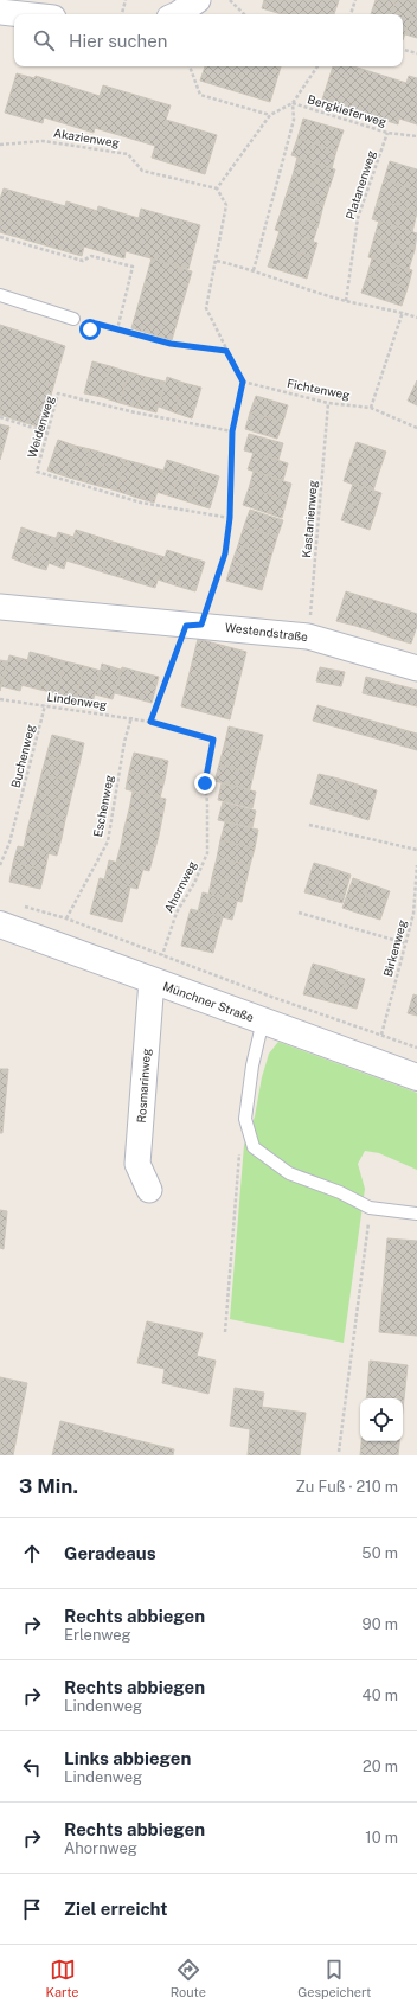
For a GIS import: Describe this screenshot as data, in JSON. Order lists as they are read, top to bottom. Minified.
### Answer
{"streets":{"street":["Westendstraße","Münchner Straße","Rosmarinweg"],"path":["Bergkieferweg","Akazienweg","Platanenweg","Fichtenweg","Weidenweg","Kastanienweg","Lindenweg","Buchenweg","Eschenweg","Ahornweg","Birkenweg"]},"crossings":[["Bergkieferweg","Platanenweg"],["Fichtenweg","Kastanienweg"],["Kastanienweg","Westendstraße"],["Lindenweg","Buchenweg"],["Lindenweg","Eschenweg"],["Lindenweg","Ahornweg"],["Münchner Straße","Rosmarinweg"]],"page":{"search":"Hier suchen","heading":["3 Min.","Zu Fuß · 210 m"],"list":[["Geradeaus","50 m"],["Rechts abbiegen","Erlenweg","90 m"],["Rechts abbiegen","Lindenweg","40 m"],["Links abbiegen","Lindenweg","20 m"],["Rechts abbiegen","Ahornweg","10 m"],"Ziel erreicht"],"nav":["Karte","Route","Gespeichert"]}}
